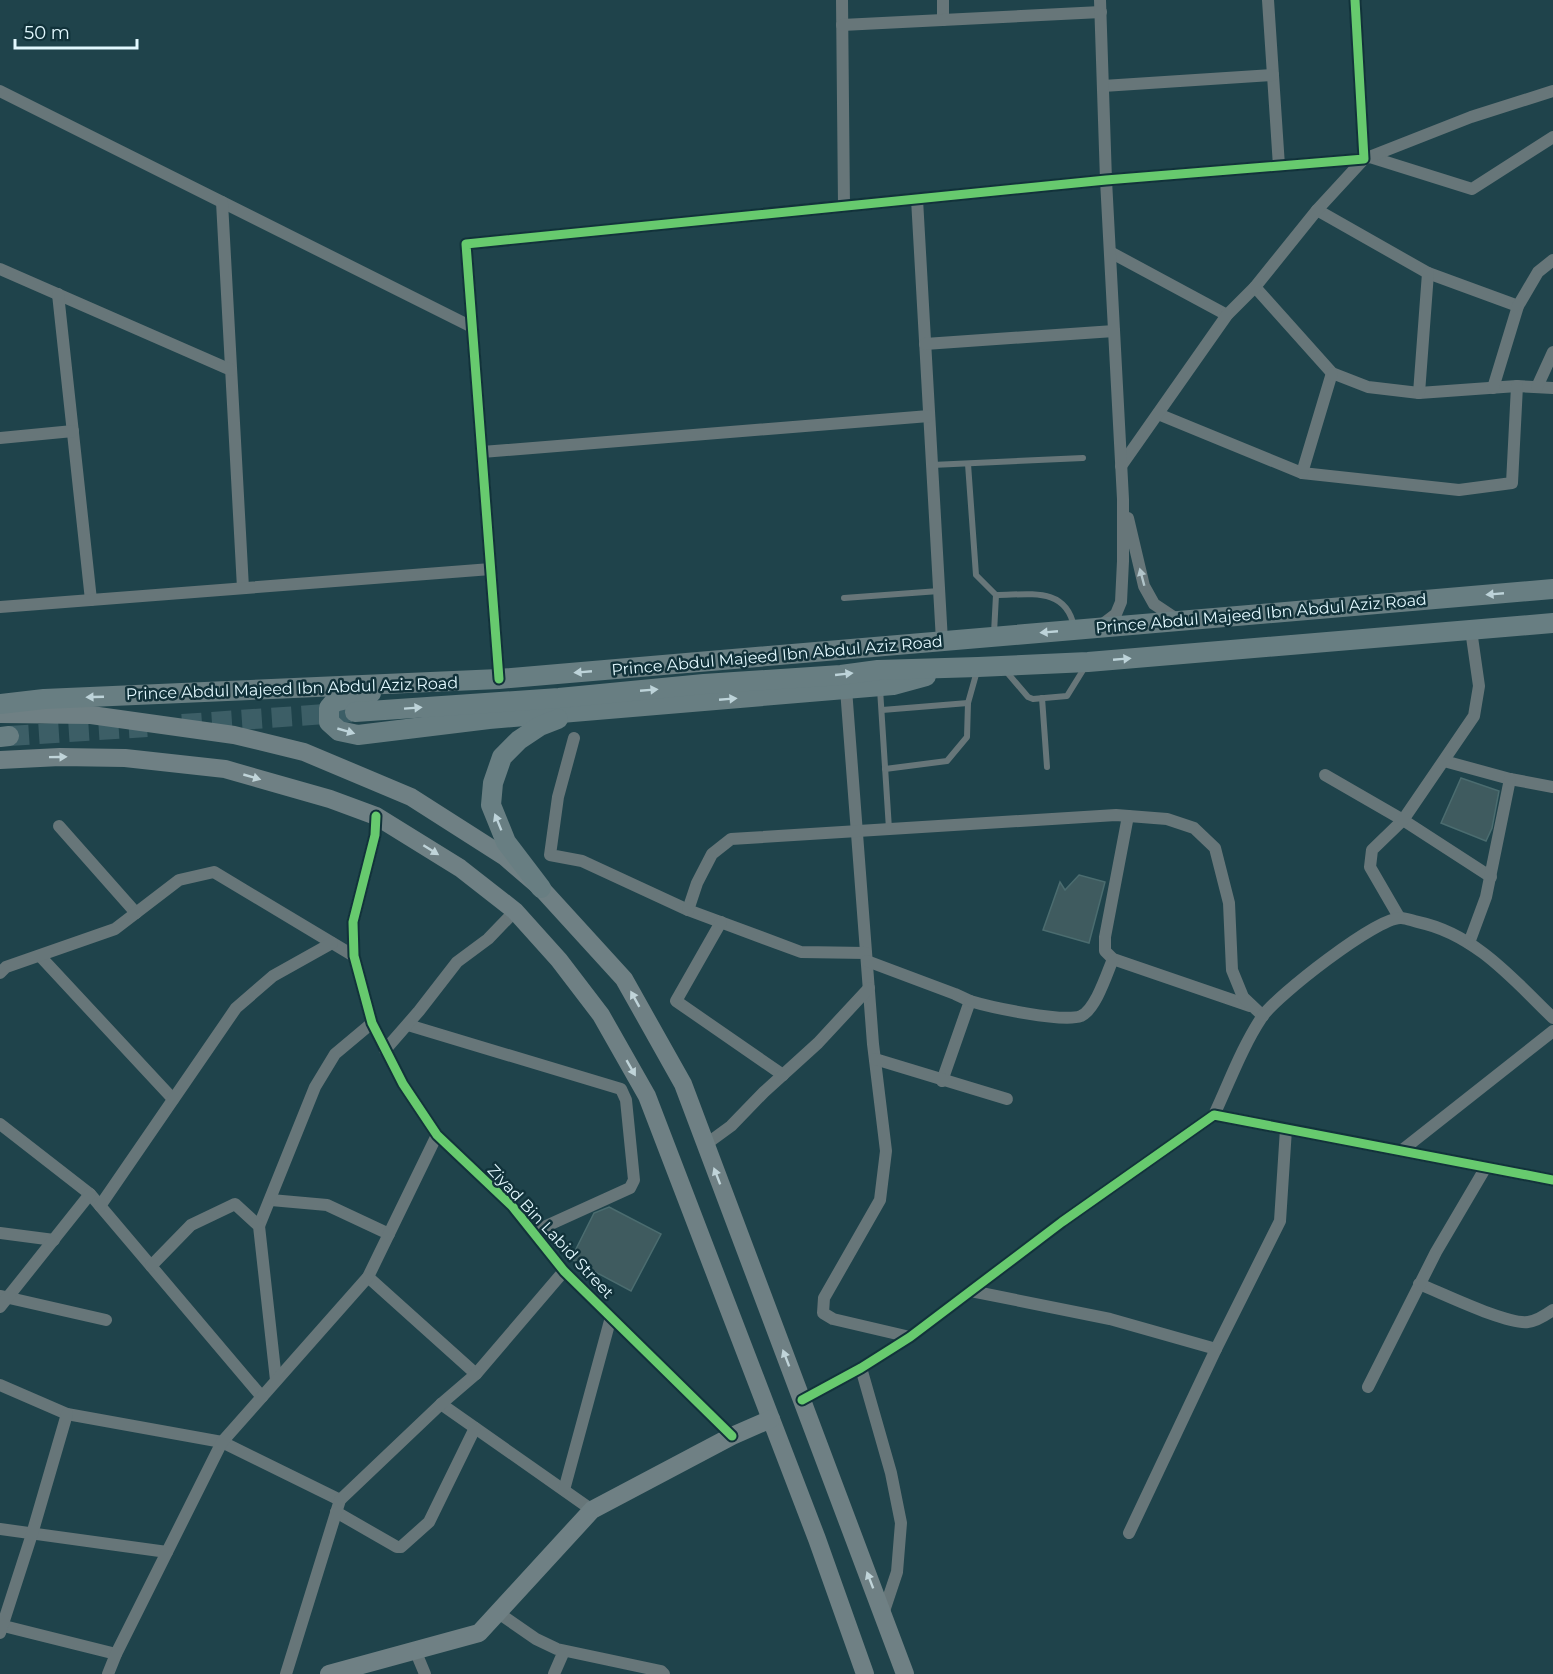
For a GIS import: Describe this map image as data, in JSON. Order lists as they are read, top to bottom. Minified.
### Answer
{"streets":{"main road":["Prince Abdul Majeed Ibn Abdul Aziz Road"],"street":["Ziyad Bin Labid Street"]},"scale_bar":"50 m"}
